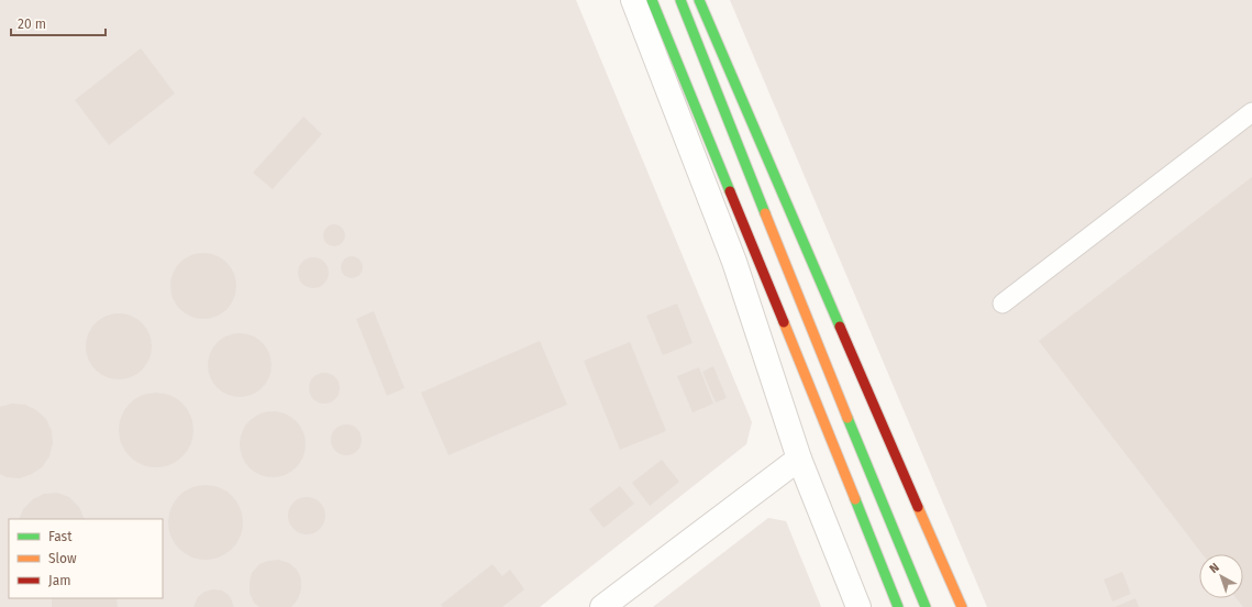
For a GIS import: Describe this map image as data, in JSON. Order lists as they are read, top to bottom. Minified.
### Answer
{"legend":["Fast","Slow","Jam"],"scale_bar":"20 m","north":"top left"}
